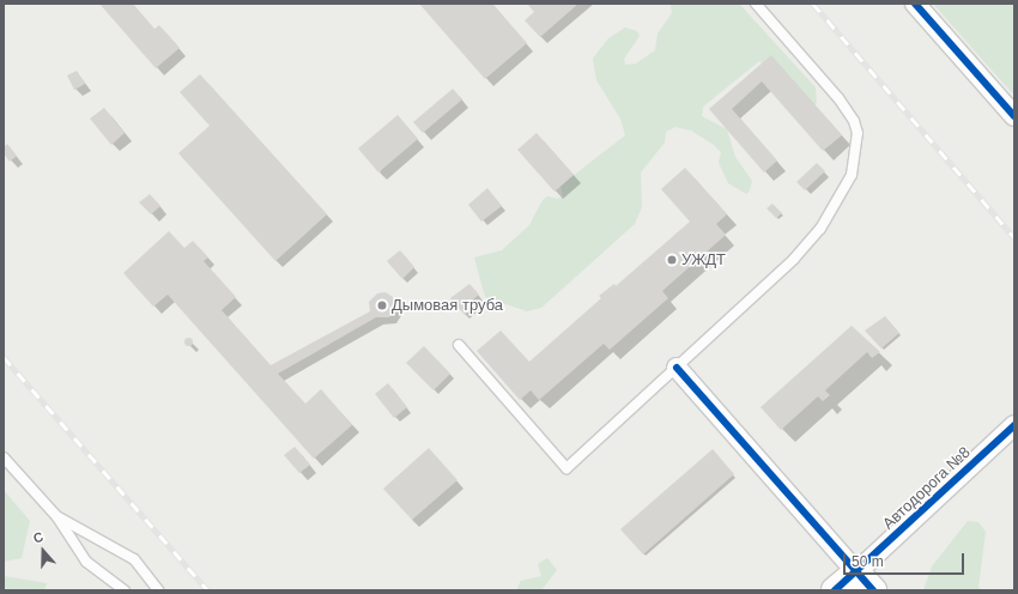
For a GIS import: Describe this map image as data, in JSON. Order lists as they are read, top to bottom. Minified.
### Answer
{"streets":{"street":["Автодорога №8"]},"places":["УЖДТ","Дымовая труба"],"scale_bar":"50 m","north":"top"}
